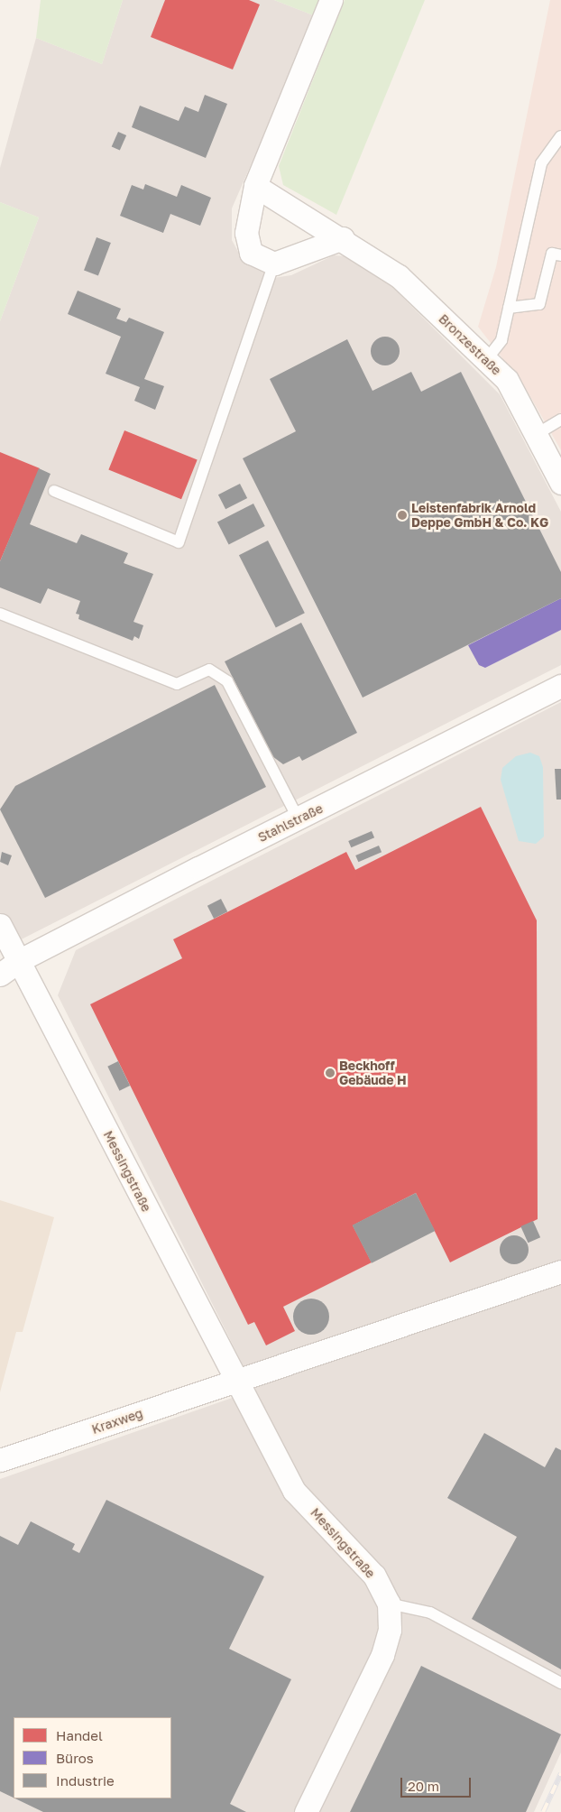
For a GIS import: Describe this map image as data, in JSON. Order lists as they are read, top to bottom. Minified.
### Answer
{"streets":{"street":["Bronzestraße","Stahlstraße","Messingstraße","Kraxweg"]},"crossings":[["Stahlstraße","Messingstraße"],["Messingstraße","Kraxweg"]],"places":["Leistenfabrik Arnold Deppe GmbH & Co. KG","Beckhoff Gebäude H"],"legend":["Handel","Büros","Industrie"],"scale_bar":"20 m"}
